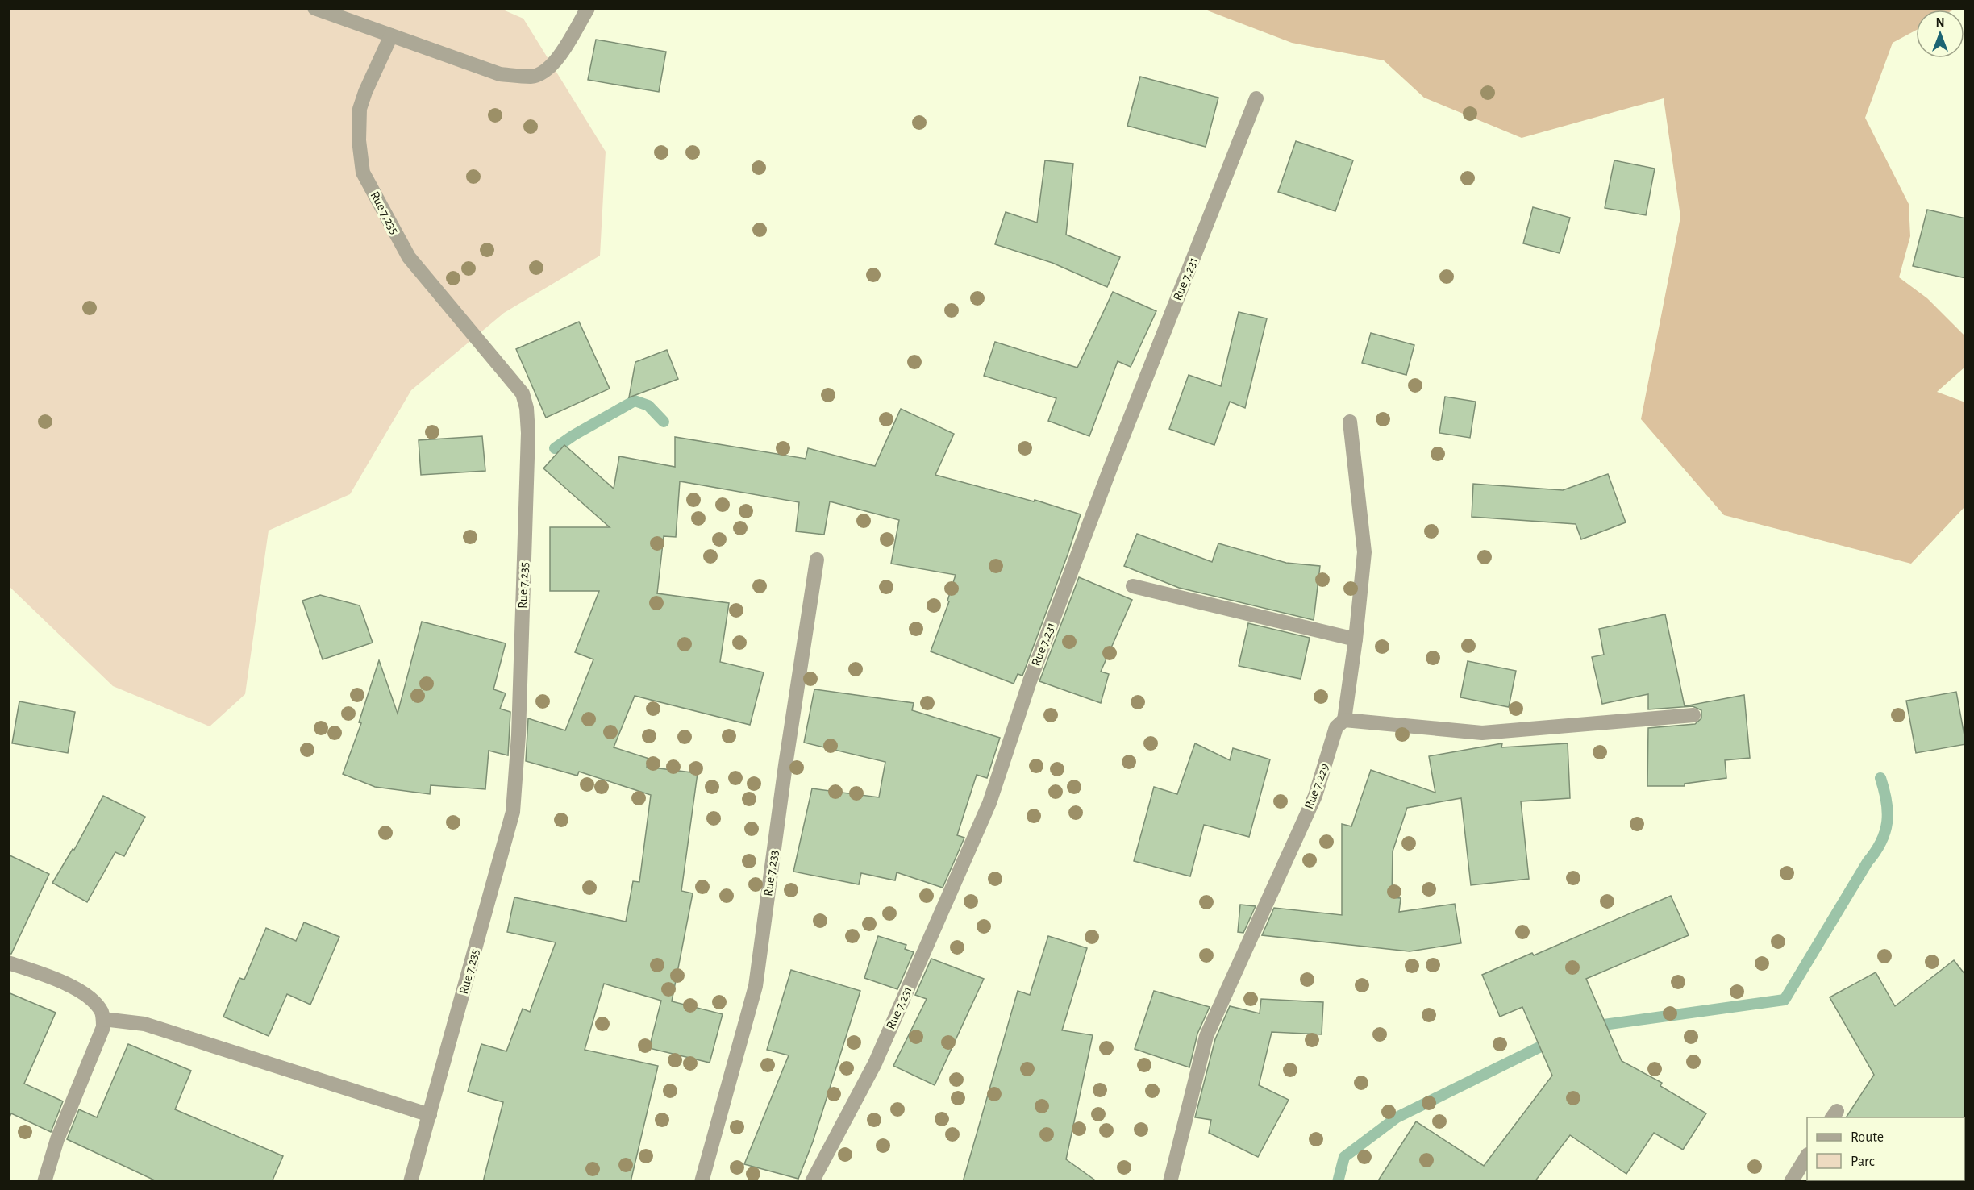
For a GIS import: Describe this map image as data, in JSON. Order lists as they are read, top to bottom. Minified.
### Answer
{"streets":{"street":["Rue 7.235","Rue 7.231","Rue 7.229","Rue 7.233"]},"legend":["Route","Parc"],"north":"top"}
